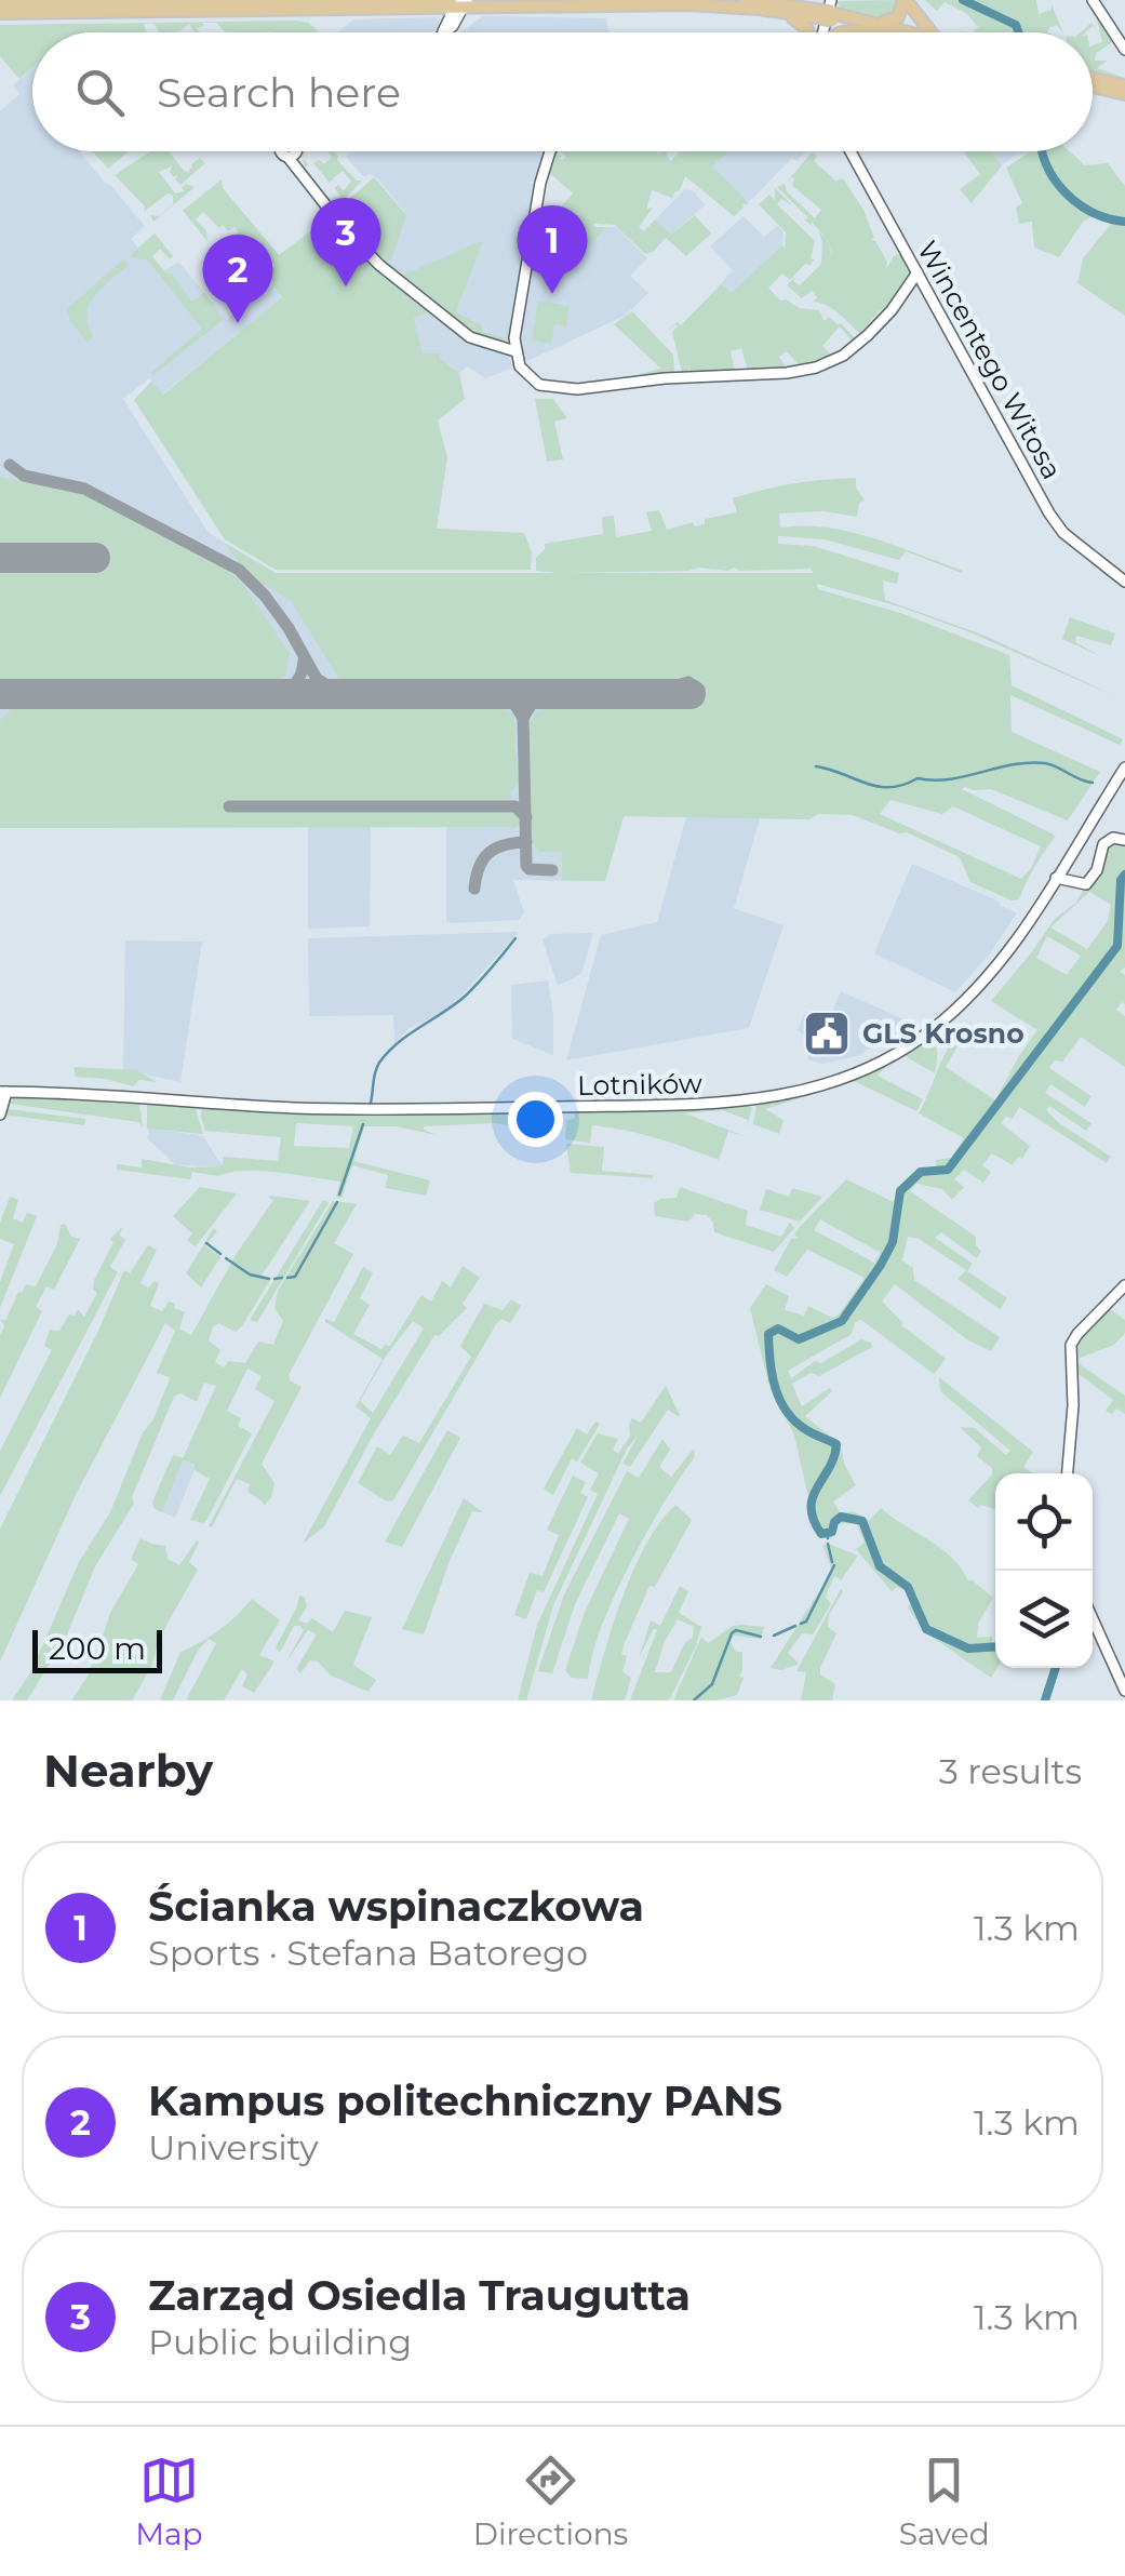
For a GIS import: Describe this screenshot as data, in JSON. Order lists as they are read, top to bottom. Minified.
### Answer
{"streets":{"street":["Wincentego Witosa","Lotników"]},"places":{"public building":["GLS Krosno"]},"scale_bar":"200 m","page":{"search":"Search here","pins":["3","1","2"],"scale":"200 m","heading":["Nearby","3 results"],"list":[{"mark":"1","name":"Ścianka wspinaczkowa","note":"Sports · Stefana Batorego","value":"1.3 km"},{"mark":"2","name":"Kampus politechniczny PANS","note":"University","value":"1.3 km"},{"mark":"3","name":"Zarząd Osiedla Traugutta","note":"Public building","value":"1.3 km"}],"nav":["Map","Directions","Saved"]}}
